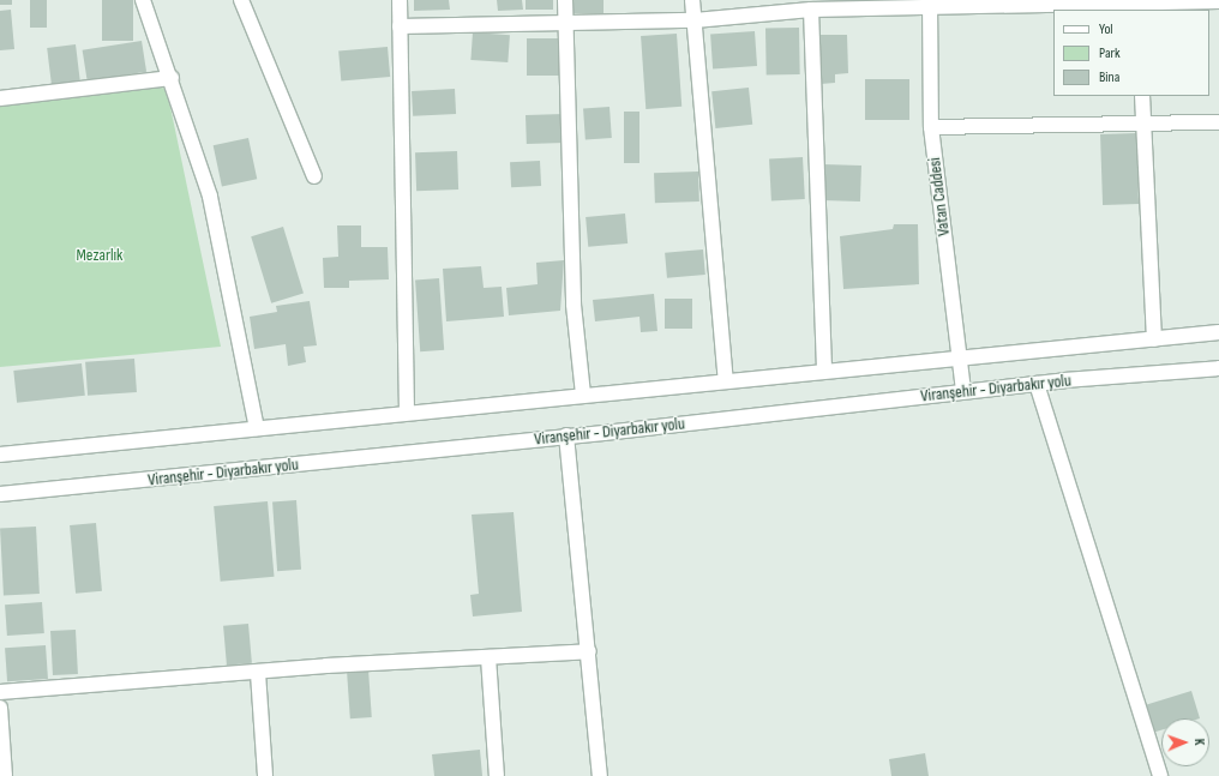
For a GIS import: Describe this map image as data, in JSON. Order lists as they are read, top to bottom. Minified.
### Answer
{"streets":{"street":["Vatan Caddesi","Viranşehir - Diyarbakır yolu"]},"crossings":[["Vatan Caddesi","Viranşehir - Diyarbakır yolu"]],"parks":["Mezarlık"],"legend":["Yol","Park","Bina"],"north":"right"}
